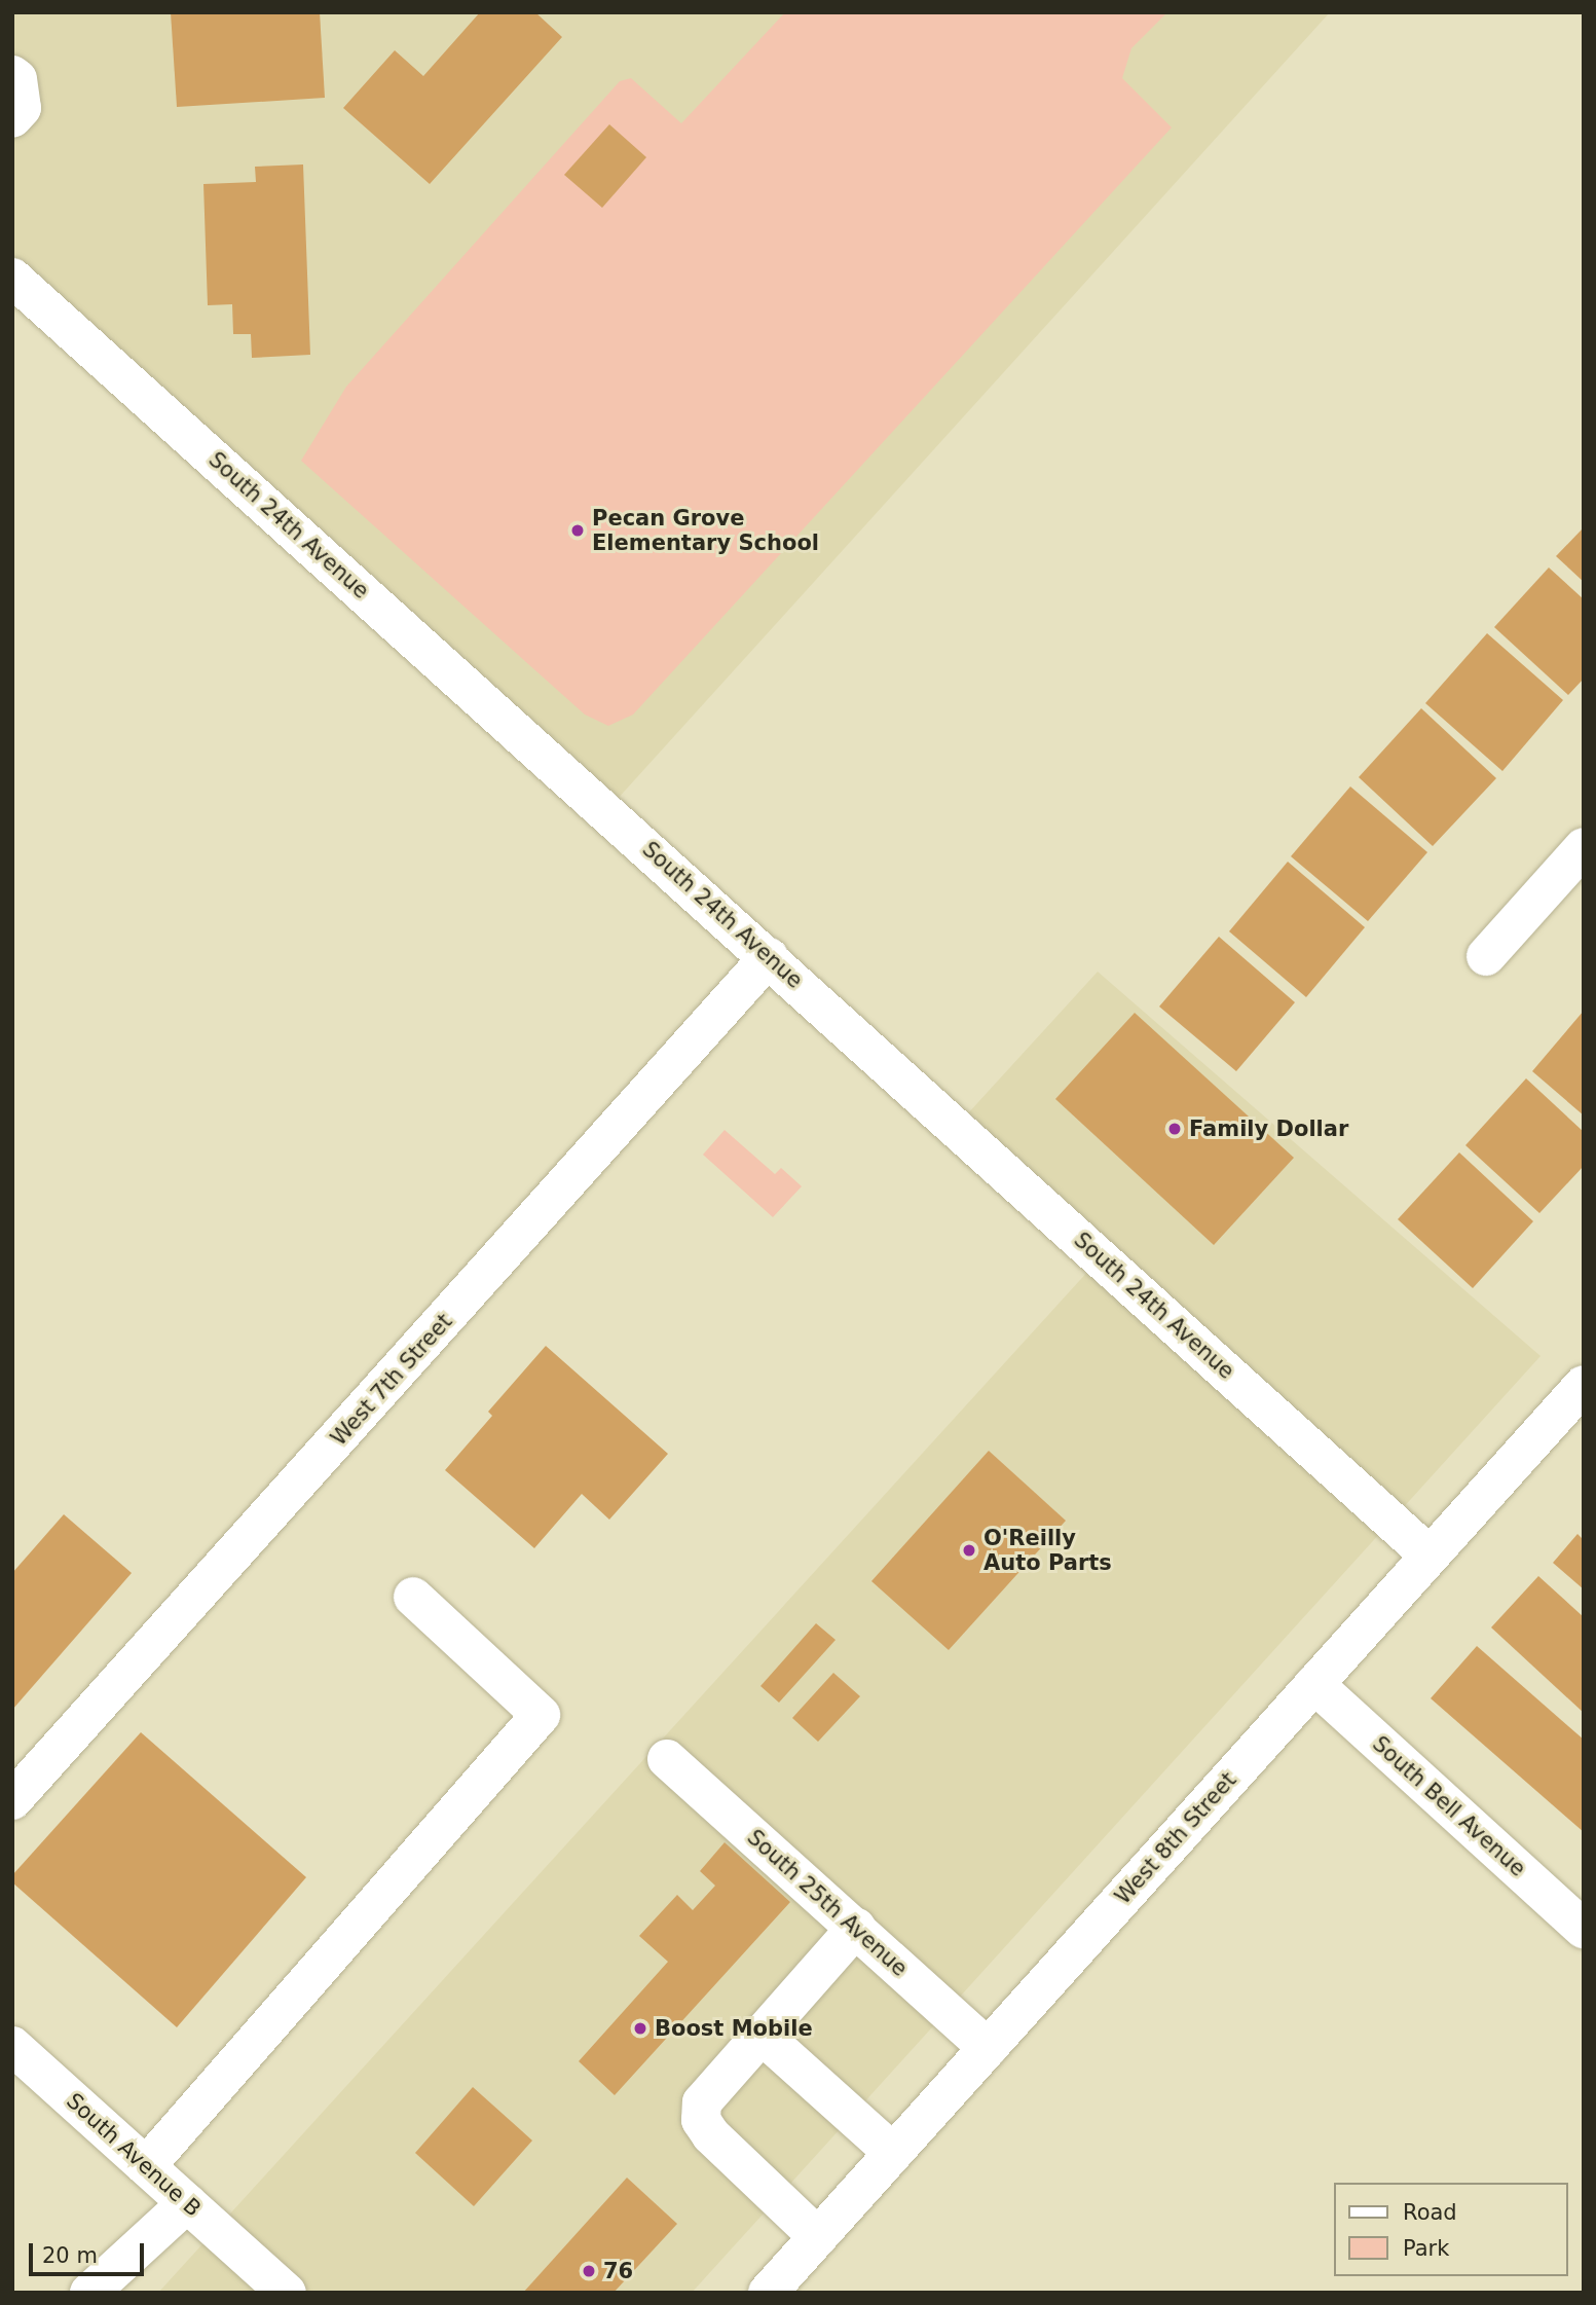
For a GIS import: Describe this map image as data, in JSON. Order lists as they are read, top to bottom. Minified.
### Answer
{"streets":{"street":["South 24th Avenue","West 7th Street","South Bell Avenue","West 8th Street","South 25th Avenue","South Avenue B"]},"crossings":[["South 24th Avenue","West 7th Street"],["South 24th Avenue","West 8th Street"],["South Bell Avenue","West 8th Street"],["West 8th Street","South 25th Avenue"]],"places":["Pecan Grove Elementary School","Family Dollar","O'Reilly Auto Parts","Boost Mobile","76"],"legend":["Road","Park"],"scale_bar":"20 m"}
